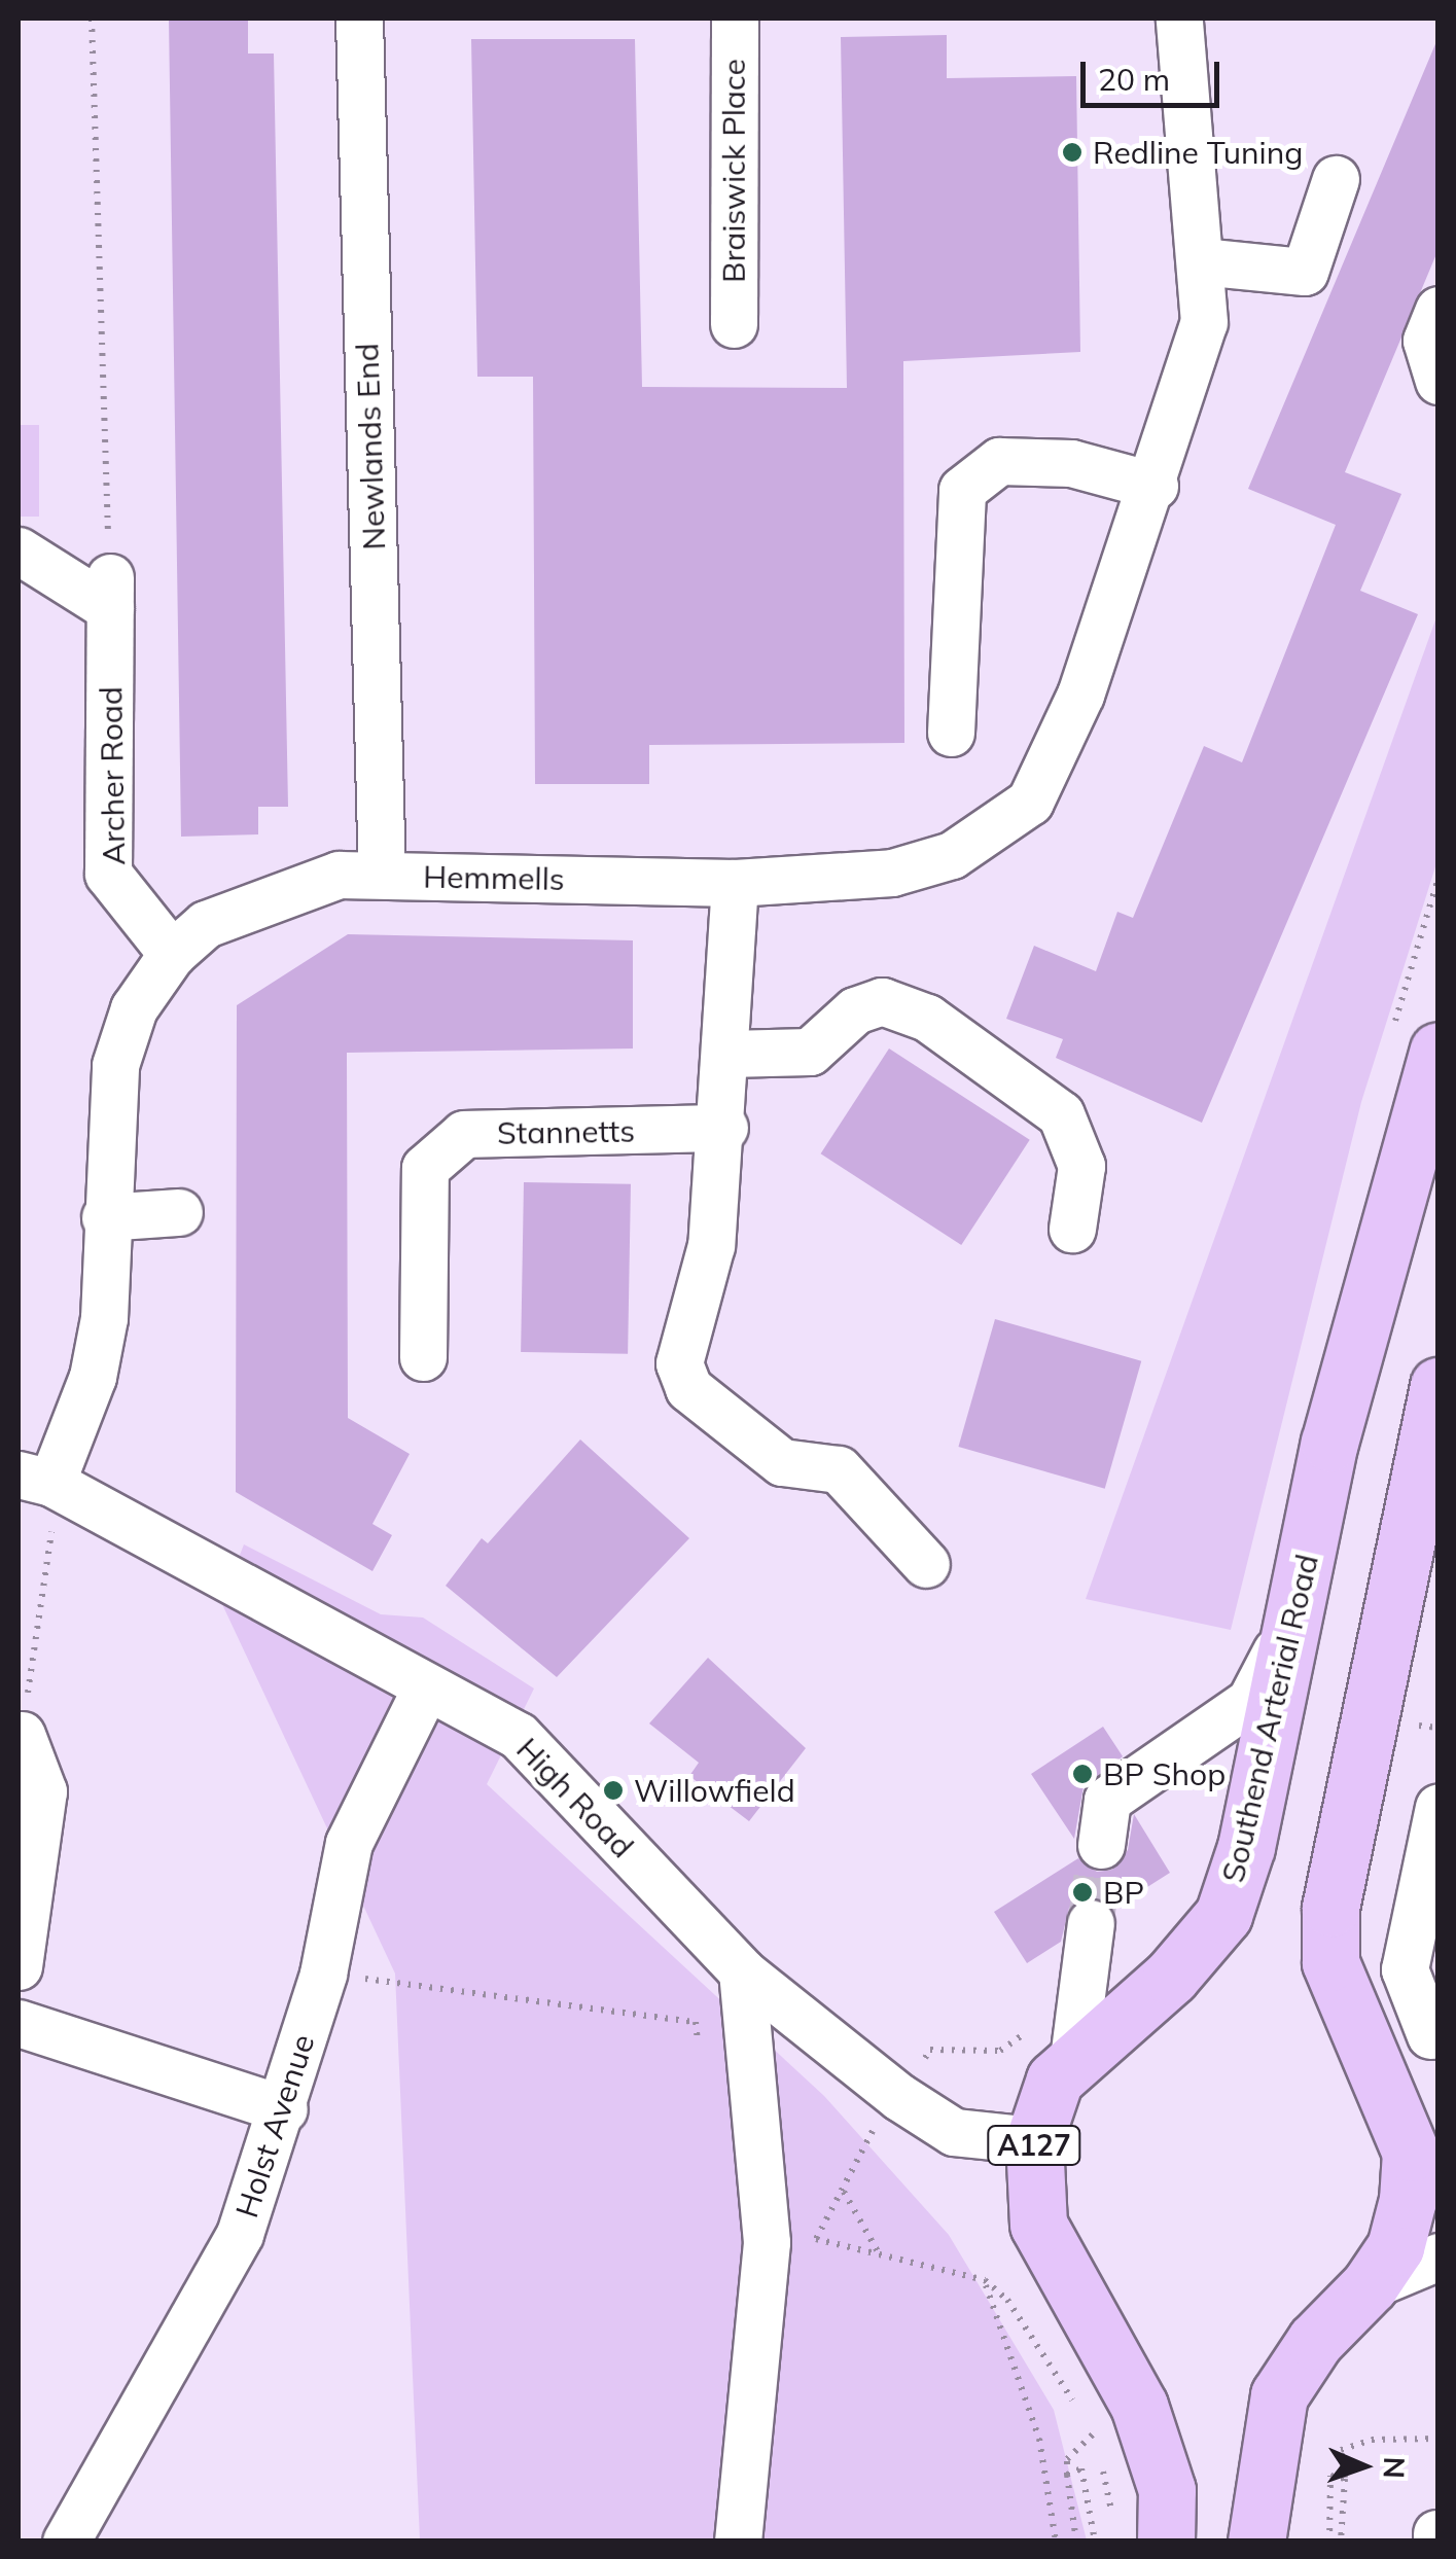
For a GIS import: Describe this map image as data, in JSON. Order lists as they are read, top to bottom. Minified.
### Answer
{"streets":{"highway":["Southend Arterial Road","A127"],"street":["Braiswick Place","Newlands End","Archer Road","Hemmells","Stannetts","High Road","Holst Avenue"]},"crossings":[["Newlands End","Hemmells"],["Archer Road","Hemmells"],["Hemmells","High Road"],["Southend Arterial Road","High Road"],["High Road","Holst Avenue"]],"places":["Redline Tuning","BP Shop","Willowfield","BP"],"scale_bar":"20 m","north":"right"}
